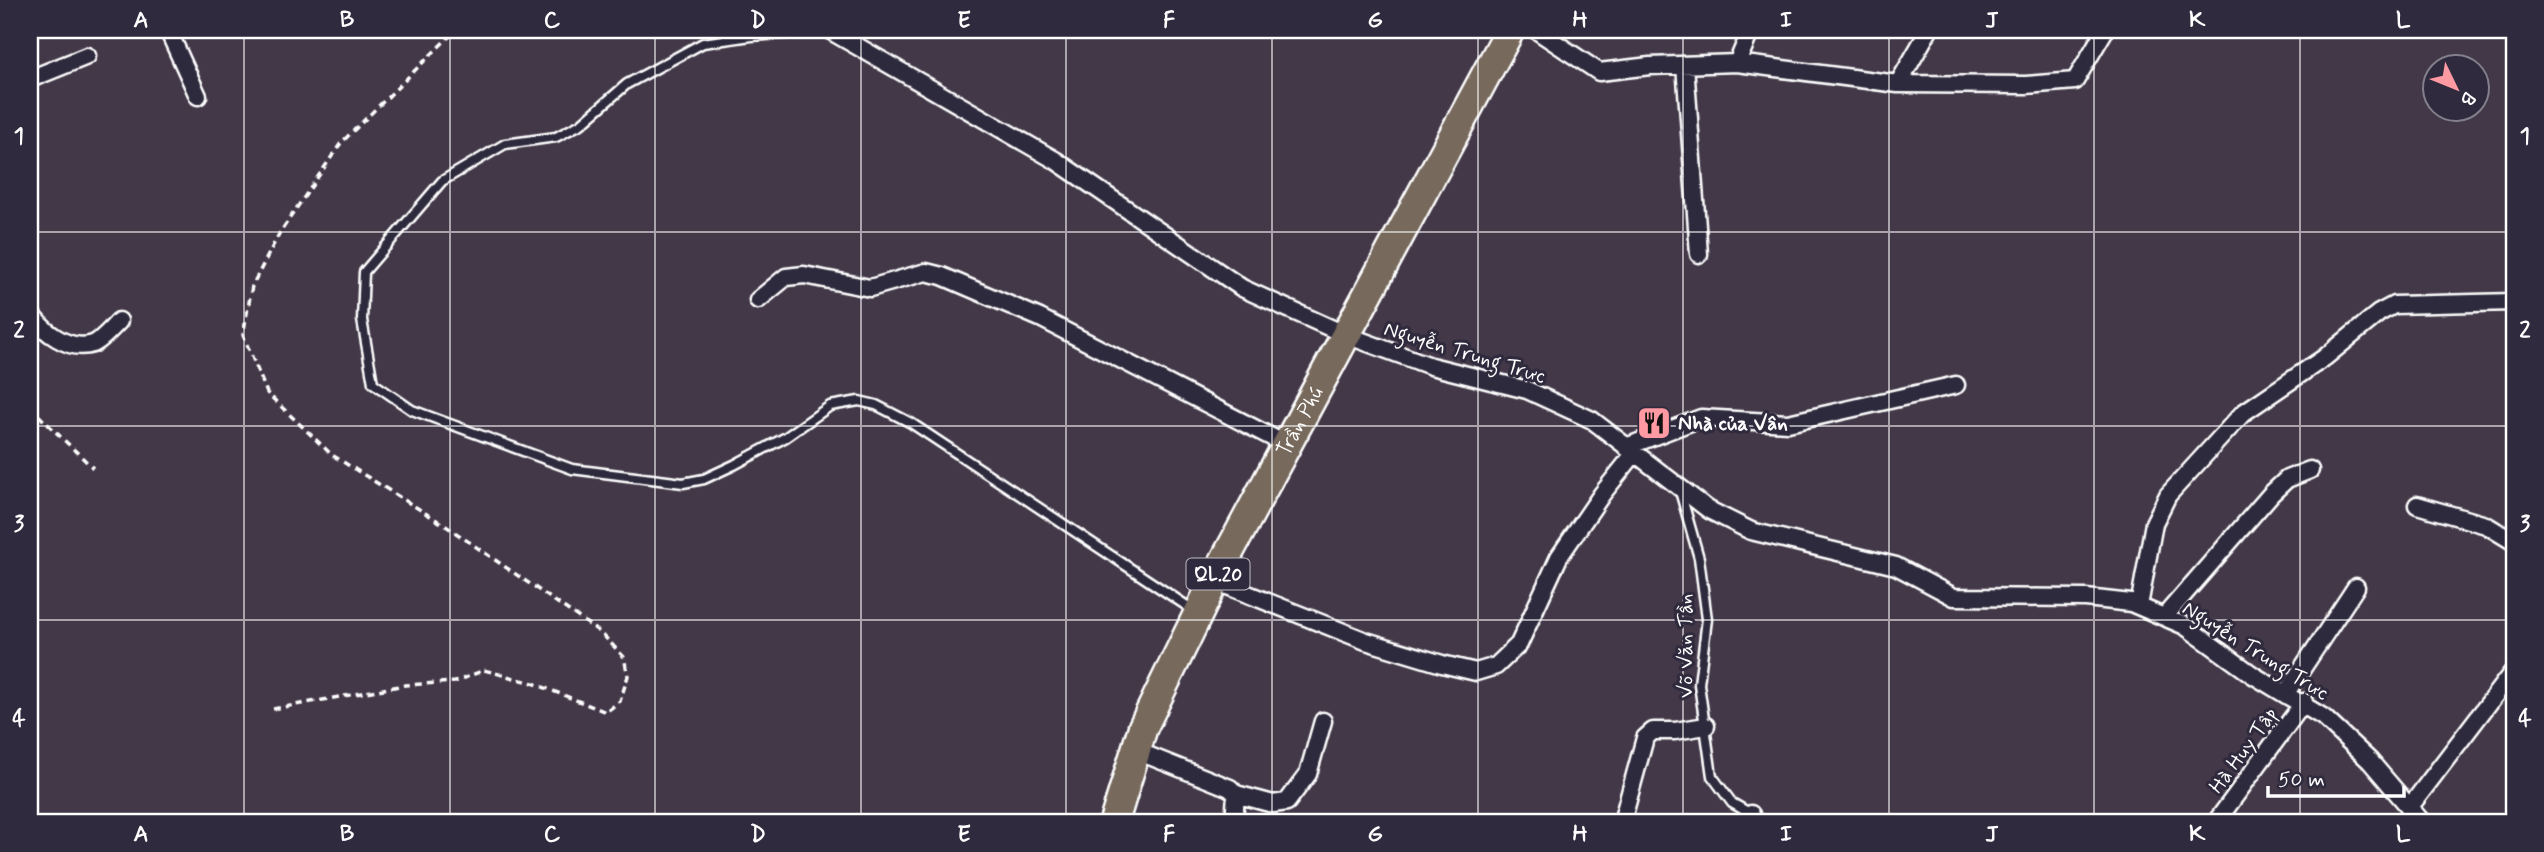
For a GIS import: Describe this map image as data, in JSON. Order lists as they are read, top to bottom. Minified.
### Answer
{"streets":{"highway":["Trần Phú","QL.20"],"street":["Nguyễn Trung Trực","Hà Huy Tập"],"lane":["Võ Văn Tần"]},"crossings":[["Nguyễn Trung Trực","Trần Phú"],["Nguyễn Trung Trực","Võ Văn Tần"],["Nguyễn Trung Trực","Hà Huy Tập"]],"places":{"restaurant":["Nhà của Vân"]},"scale_bar":"50 m","north":"bottom right","grid":{"columns":["A","B","C","D","E","F","G","H","I","J","K","L"],"rows":["1","2","3","4"]}}
